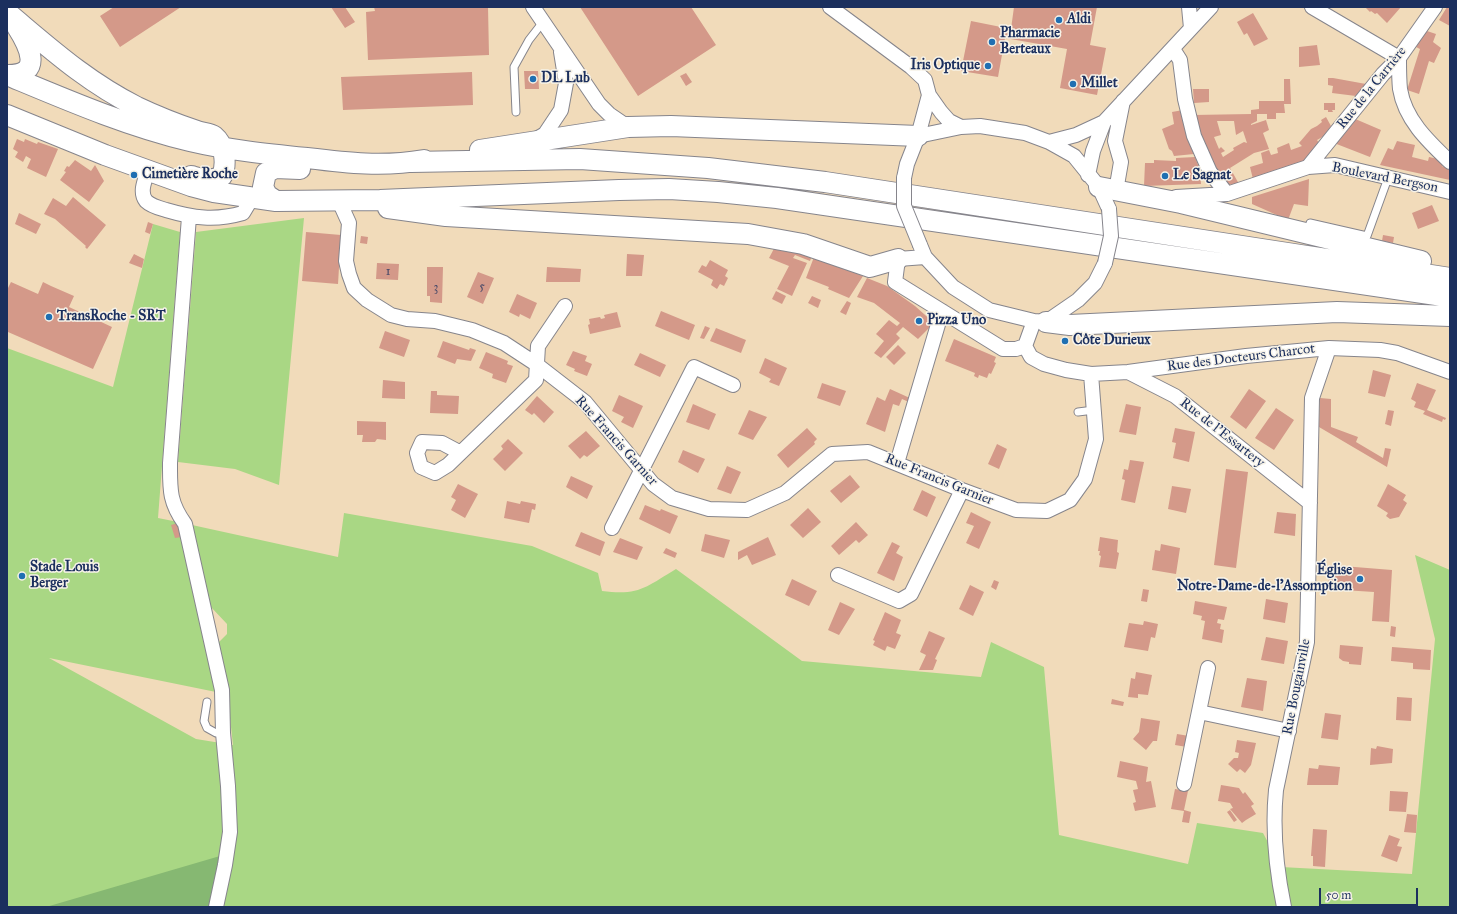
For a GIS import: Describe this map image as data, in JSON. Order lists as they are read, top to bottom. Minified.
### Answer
{"streets":{"street":["Rue de la Carrière","Boulevard Bergson","Rue des Docteurs Charcot","Rue de l'Essartery","Rue Francis Garnier","Rue Bougainville"]},"crossings":[["Rue de la Carrière","Boulevard Bergson"],["Rue des Docteurs Charcot","Rue de l'Essartery"],["Rue des Docteurs Charcot","Rue Francis Garnier"],["Rue des Docteurs Charcot","Rue Bougainville"],["Rue de l'Essartery","Rue Bougainville"]],"places":["Aldi","Pharmacie Berteaux","Iris Optique","DL Lub","Millet","Cimetière Roche","Le Sagnat","TransRoche - SRT","Pizza Uno","Côte Durieux","Stade Louis Berger","Église Notre-Dame-de-l'Assomption"],"house_numbers":["1","5","3"],"scale_bar":"50 m"}
